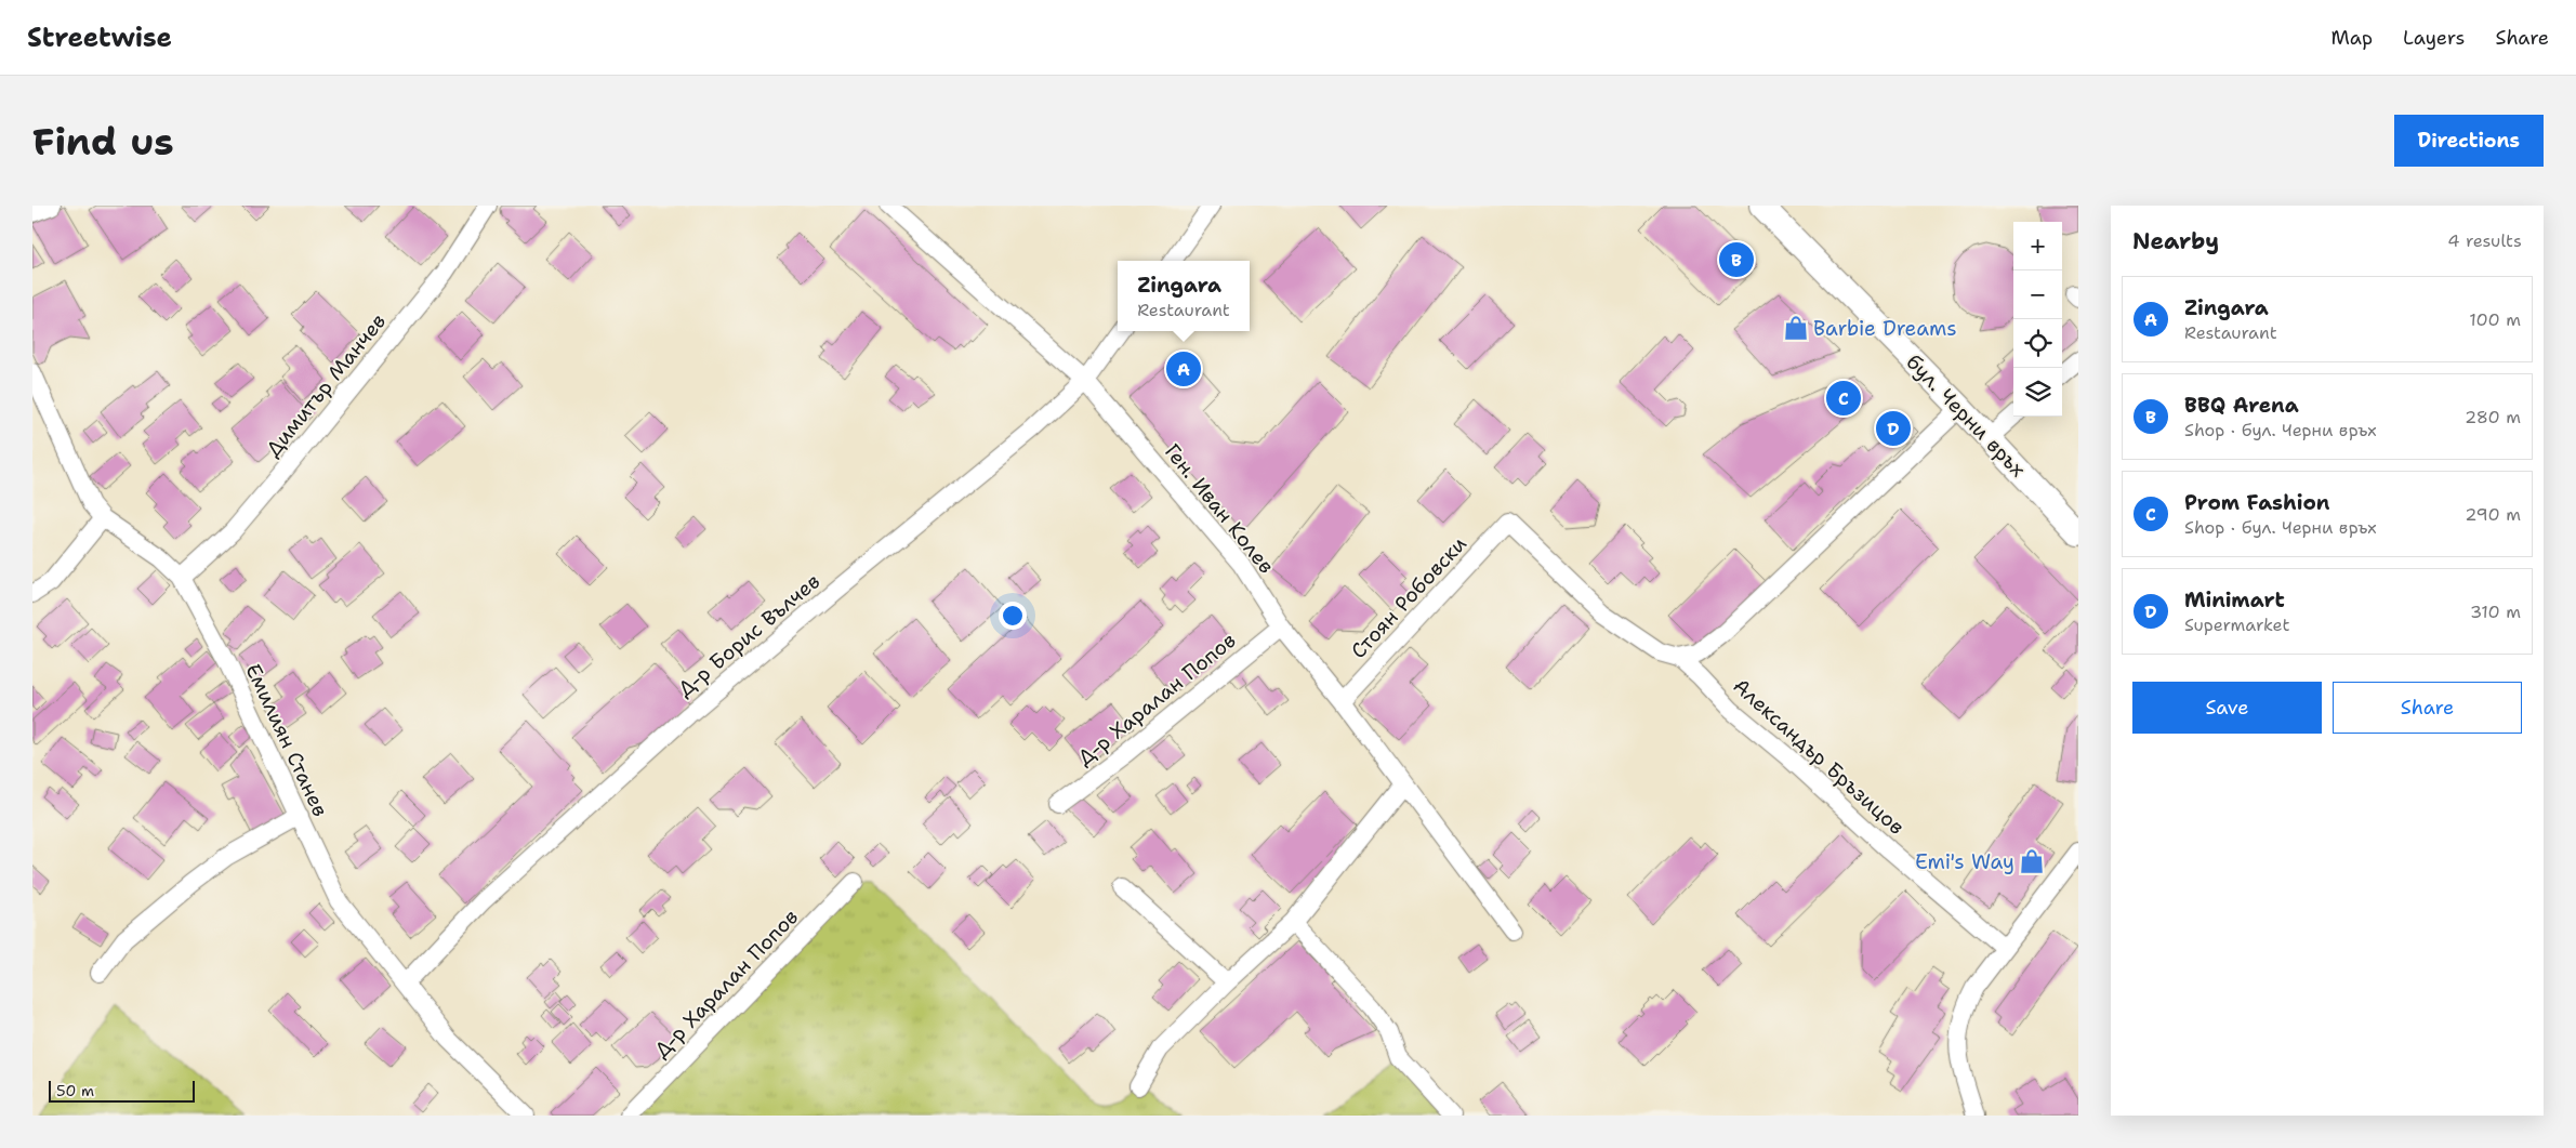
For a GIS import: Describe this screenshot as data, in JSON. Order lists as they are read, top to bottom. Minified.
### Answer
{"streets":{"main road":["бул. Черни връх"],"street":["Димитър Манчев","Ген. Иван Колев","Стоян Робовски","Д-р Борис Вълчев","Д-р Харалан Попов","Емилиян Станев","Александър Бръзицов"]},"crossings":[["Димитър Манчев","Емилиян Станев"],["Ген. Иван Колев","Стоян Робовски"],["Ген. Иван Колев","Д-р Борис Вълчев"],["Ген. Иван Колев","Д-р Харалан Попов"],["Стоян Робовски","Александър Бръзицов"],["Д-р Борис Вълчев","Емилиян Станев"]],"places":{"shop":["Barbie Dreams","Emi's Way"]},"scale_bar":"50 m","page":{"header":"Streetwise","nav":["Map","Layers","Share"],"buttons":["Directions",["Save","Share"]],"title":"Find us","heading":["Nearby","4 results"],"map_buttons":["+","−"],"pins":["B","A","C","D"],"popup":["Zingara","Restaurant"],"list":[{"mark":"A","name":"Zingara","note":"Restaurant","value":"100 m"},{"mark":"B","name":"BBQ Arena","note":"Shop · бул. Черни връх","value":"280 m"},{"mark":"C","name":"Prom Fashion","note":"Shop · бул. Черни връх","value":"290 m"},{"mark":"D","name":"Minimart","note":"Supermarket","value":"310 m"}],"scale":"50 m"}}
